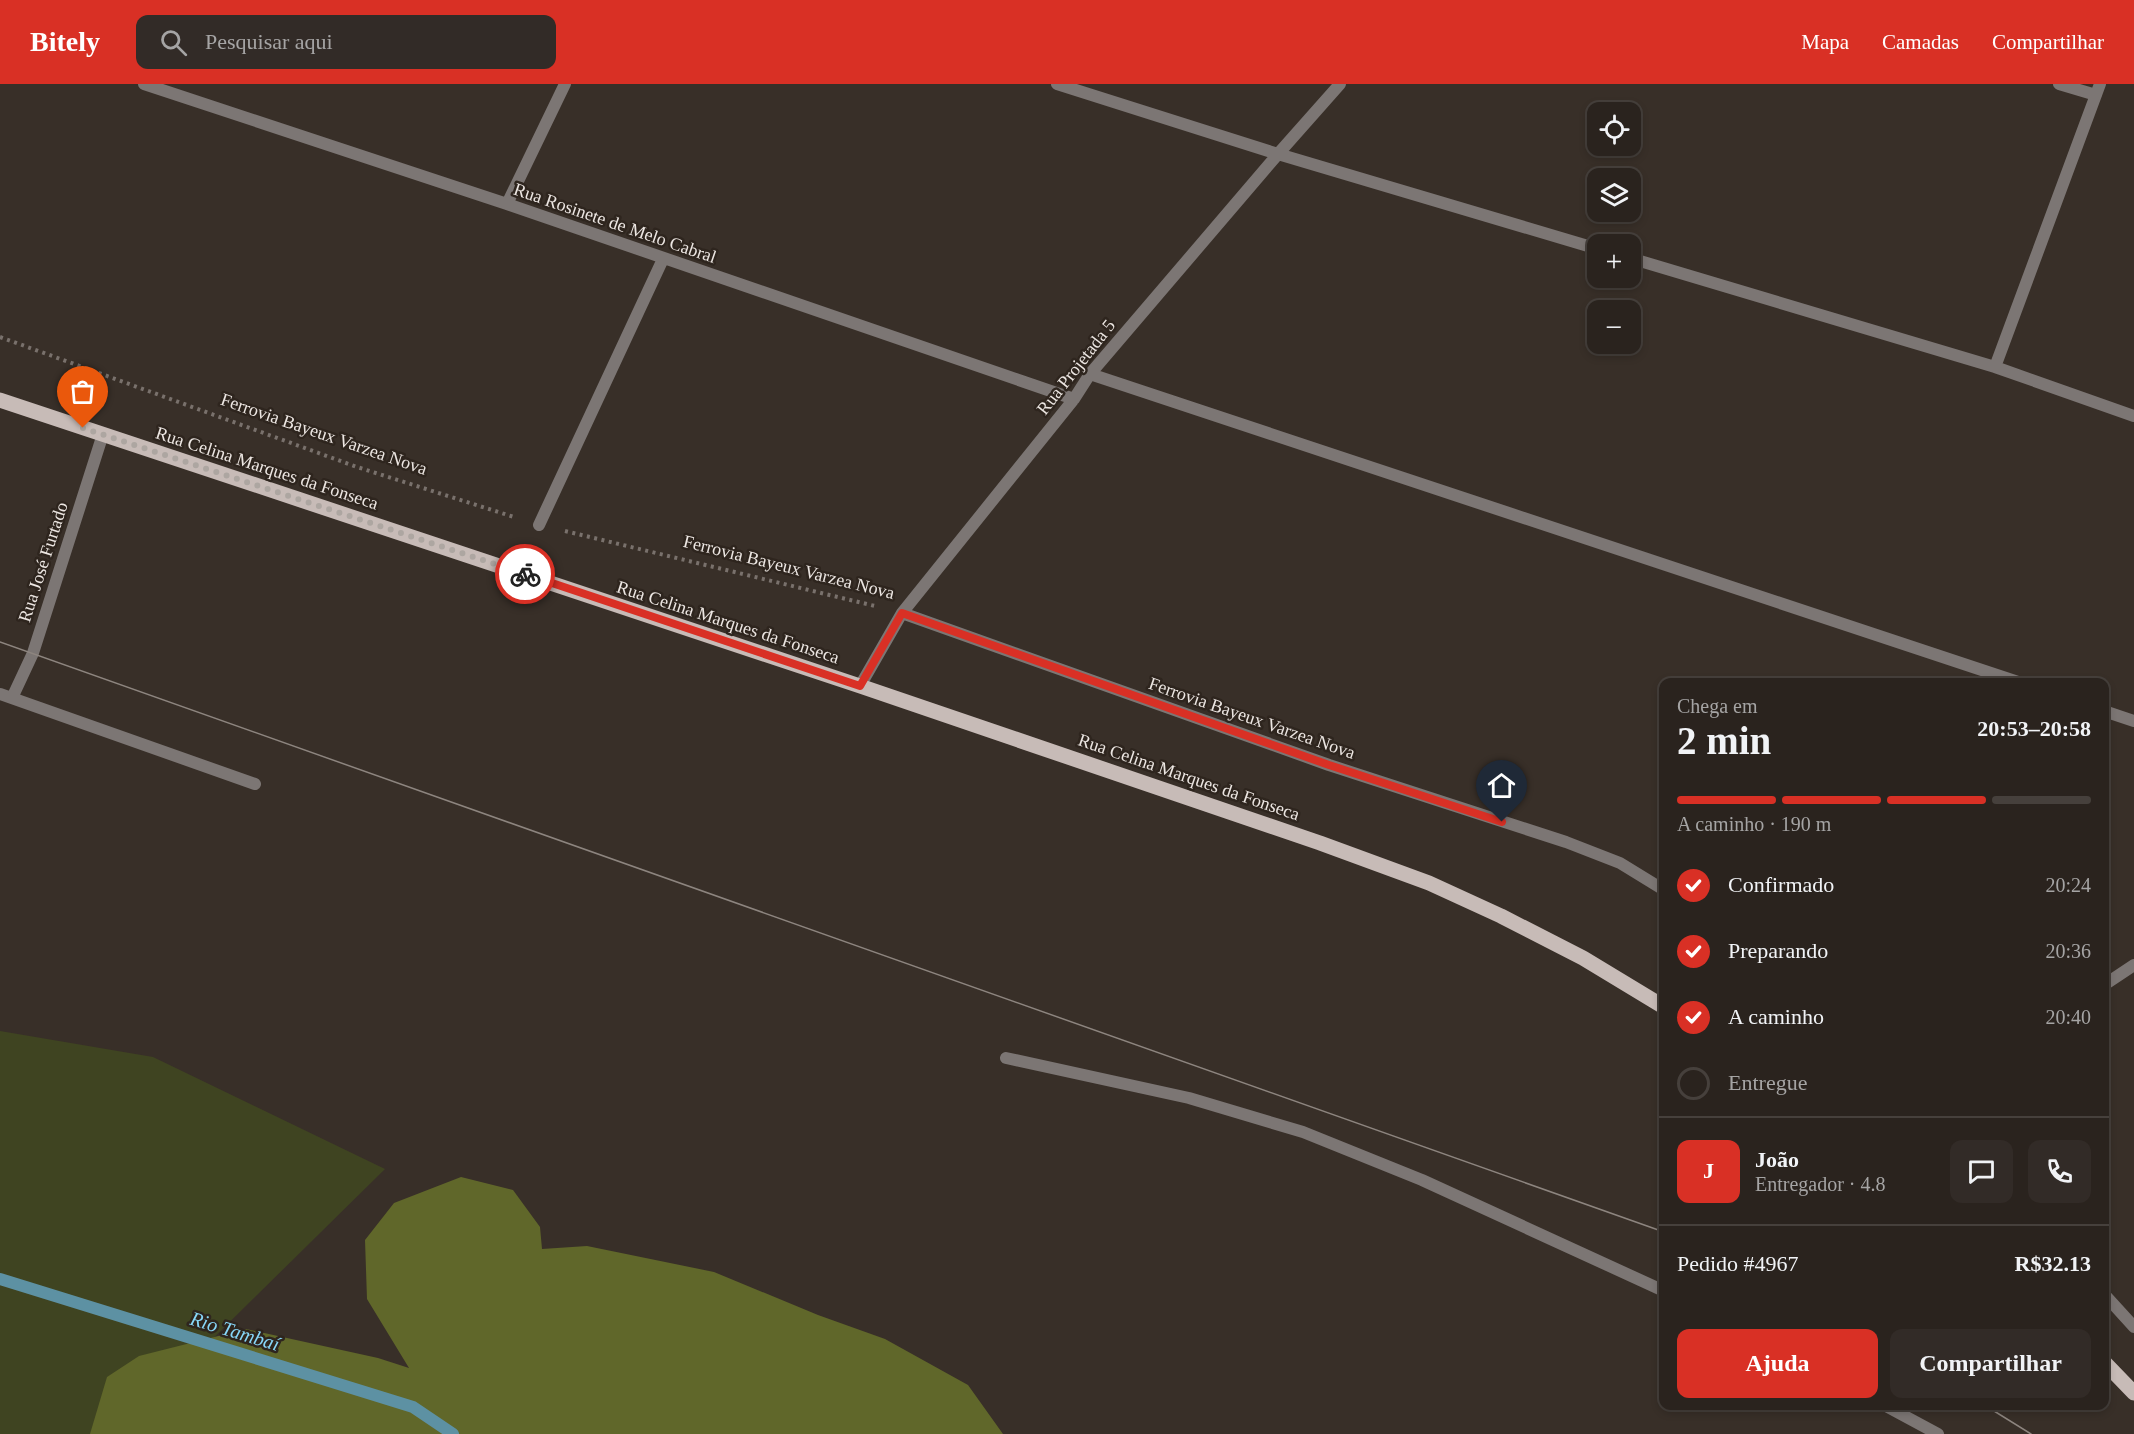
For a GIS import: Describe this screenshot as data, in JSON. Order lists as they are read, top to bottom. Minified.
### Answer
{"streets":{"main road":["Rua Celina Marques da Fonseca"],"street":["Rua Rosinete de Melo Cabral","Rua Projetada 5","Ferrovia Bayeux Varzea Nova","Rua José Furtado"]},"crossings":[["Rua Rosinete de Melo Cabral","Rua Projetada 5"],["Rua Projetada 5","Ferrovia Bayeux Varzea Nova"],["Rua Projetada 5","Rua Celina Marques da Fonseca"],["Rua Celina Marques da Fonseca","Rua José Furtado"]],"water":["Rio Tambaí"],"page":{"header":"Bitely","search":"Pesquisar aqui","nav":["Mapa","Camadas","Compartilhar"],"map_buttons":["+","−"],"heading":["2 min","Chega em","20:53–20:58"],"panel":["João","Entregador · 4.8","Pedido #4967","R$32.13"],"bar":"A caminho · 190 m","list":[["Confirmado","20:24"],["Preparando","20:36"],["A caminho","20:40"],"Entregue"],"round":"J","buttons":["Ajuda","Compartilhar"]}}
